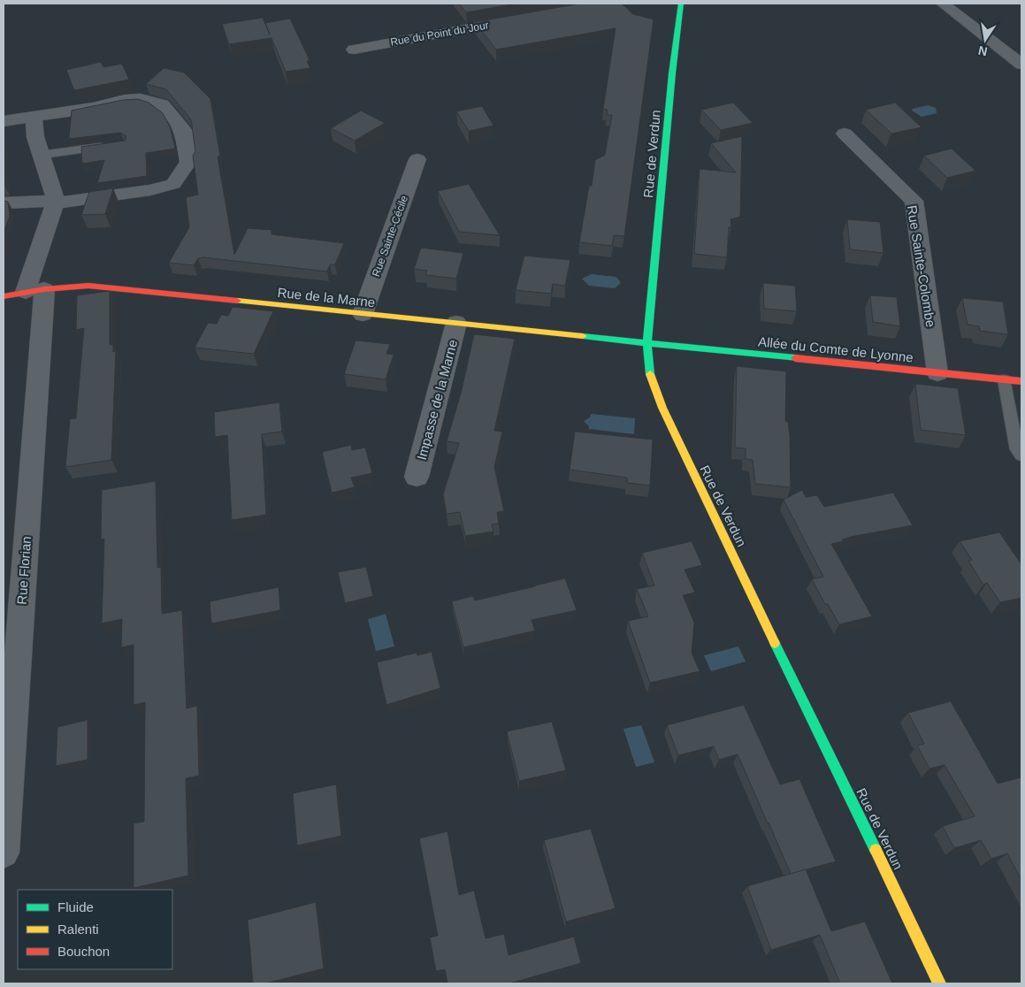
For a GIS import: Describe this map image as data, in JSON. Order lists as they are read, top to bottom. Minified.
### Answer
{"streets":{"street":["Rue du Point du Jour","Rue de Verdun","Rue Sainte-Cécile","Rue Sainte-Colombe","Rue de la Marne","Allée du Comte de Lyonne","Impasse de la Marne","Rue Florian"]},"crossings":[["Rue de Verdun","Rue de la Marne"],["Rue de Verdun","Allée du Comte de Lyonne"],["Rue Sainte-Cécile","Rue de la Marne"],["Rue Sainte-Colombe","Allée du Comte de Lyonne"],["Rue de la Marne","Allée du Comte de Lyonne"],["Rue de la Marne","Impasse de la Marne"],["Rue de la Marne","Rue Florian"]],"legend":["Fluide","Ralenti","Bouchon"],"north":"bottom"}
